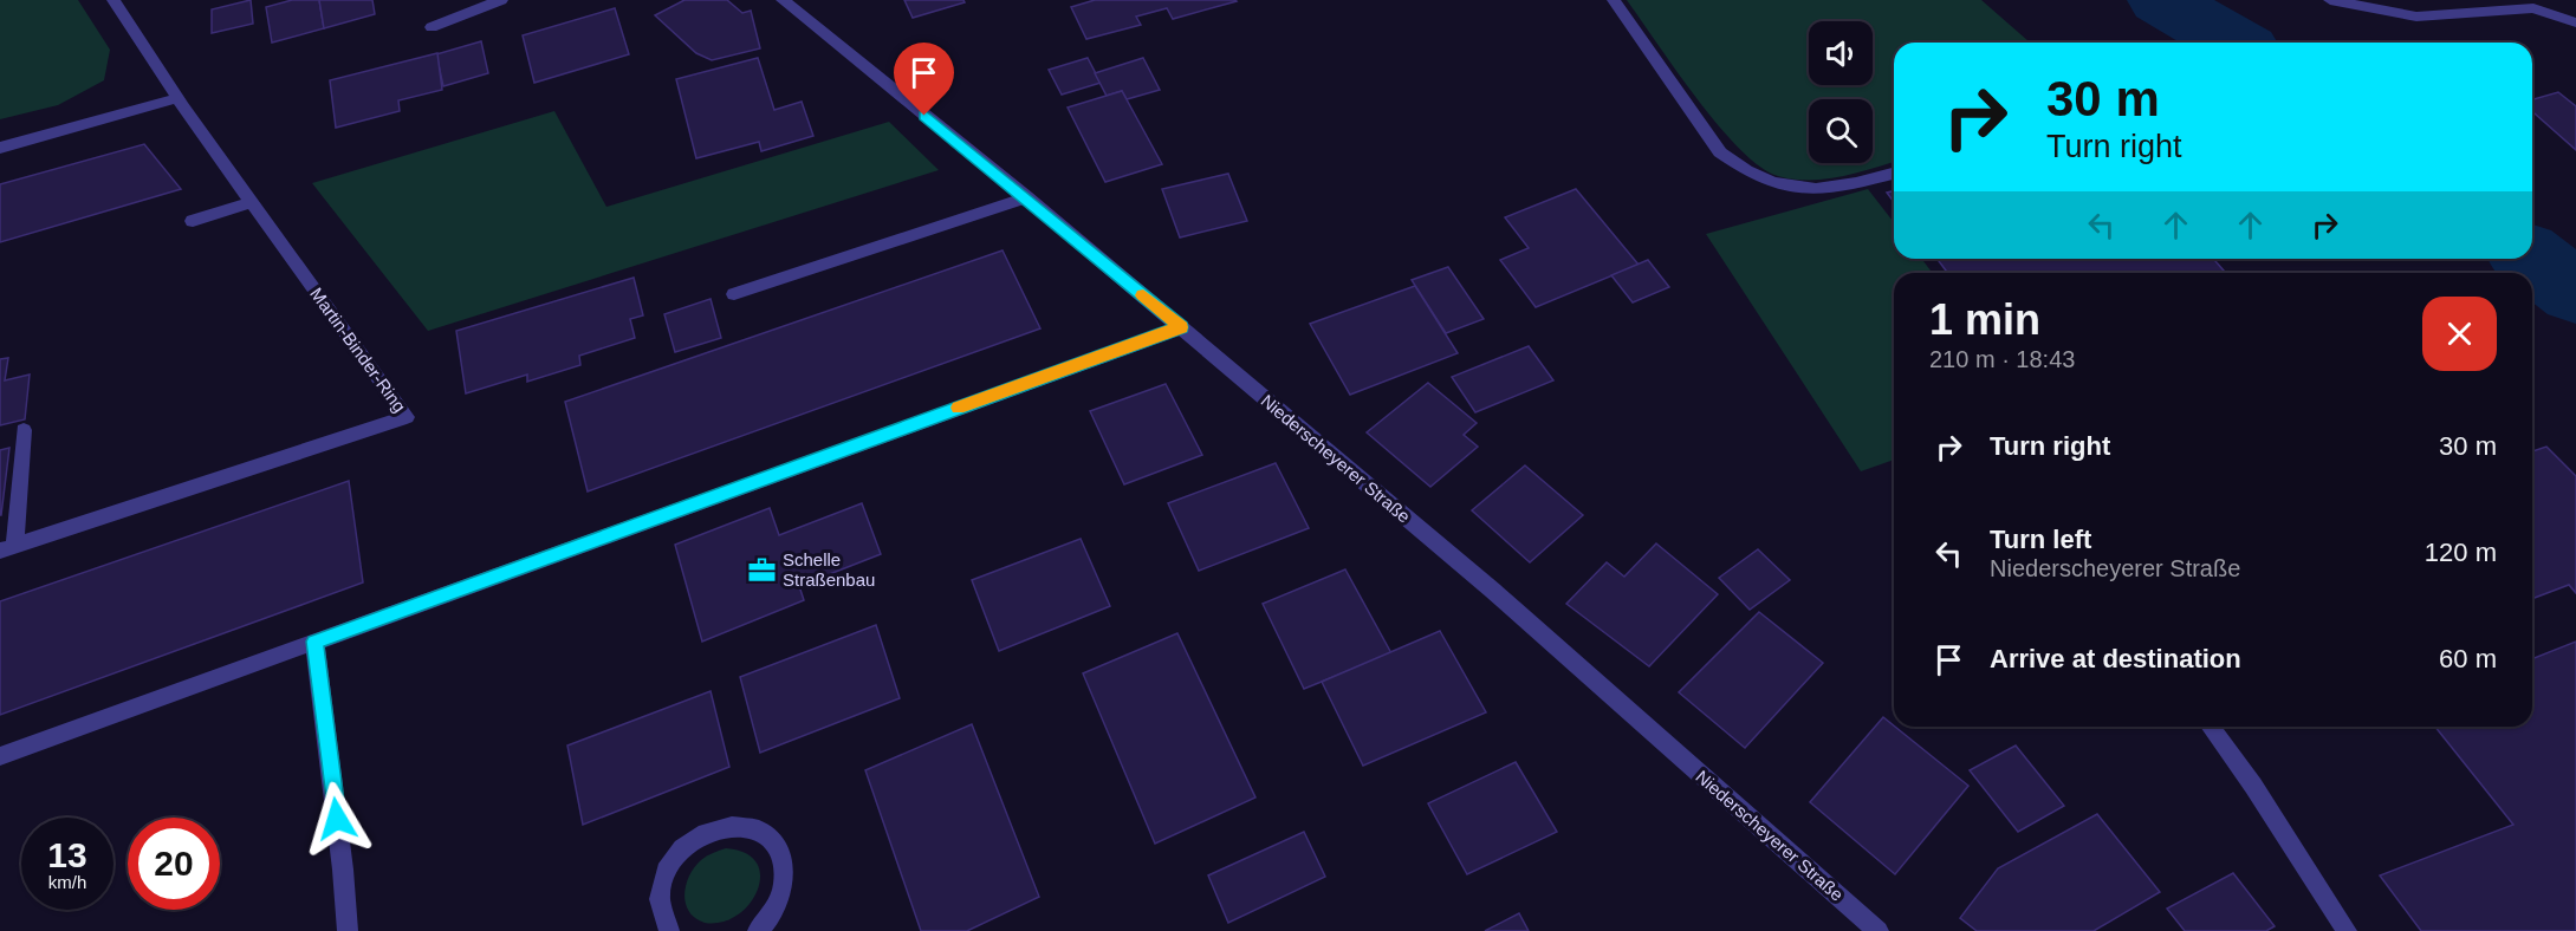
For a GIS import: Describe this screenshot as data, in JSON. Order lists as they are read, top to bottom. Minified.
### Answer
{"streets":{"street":["Martin-Binder-Ring","Niederscheyerer Straße"]},"places":{"office":["Schelle Straßenbau"]},"page":{"turn":["30 m","Turn right"],"heading":["1 min","210 m · 18:43"],"list":[{"name":"Turn right","value":"30 m"},{"name":"Turn left","note":"Niederscheyerer Straße","value":"120 m"},{"name":"Arrive at destination","value":"60 m"}],"speed":"13 km/h","limit":"20"}}
